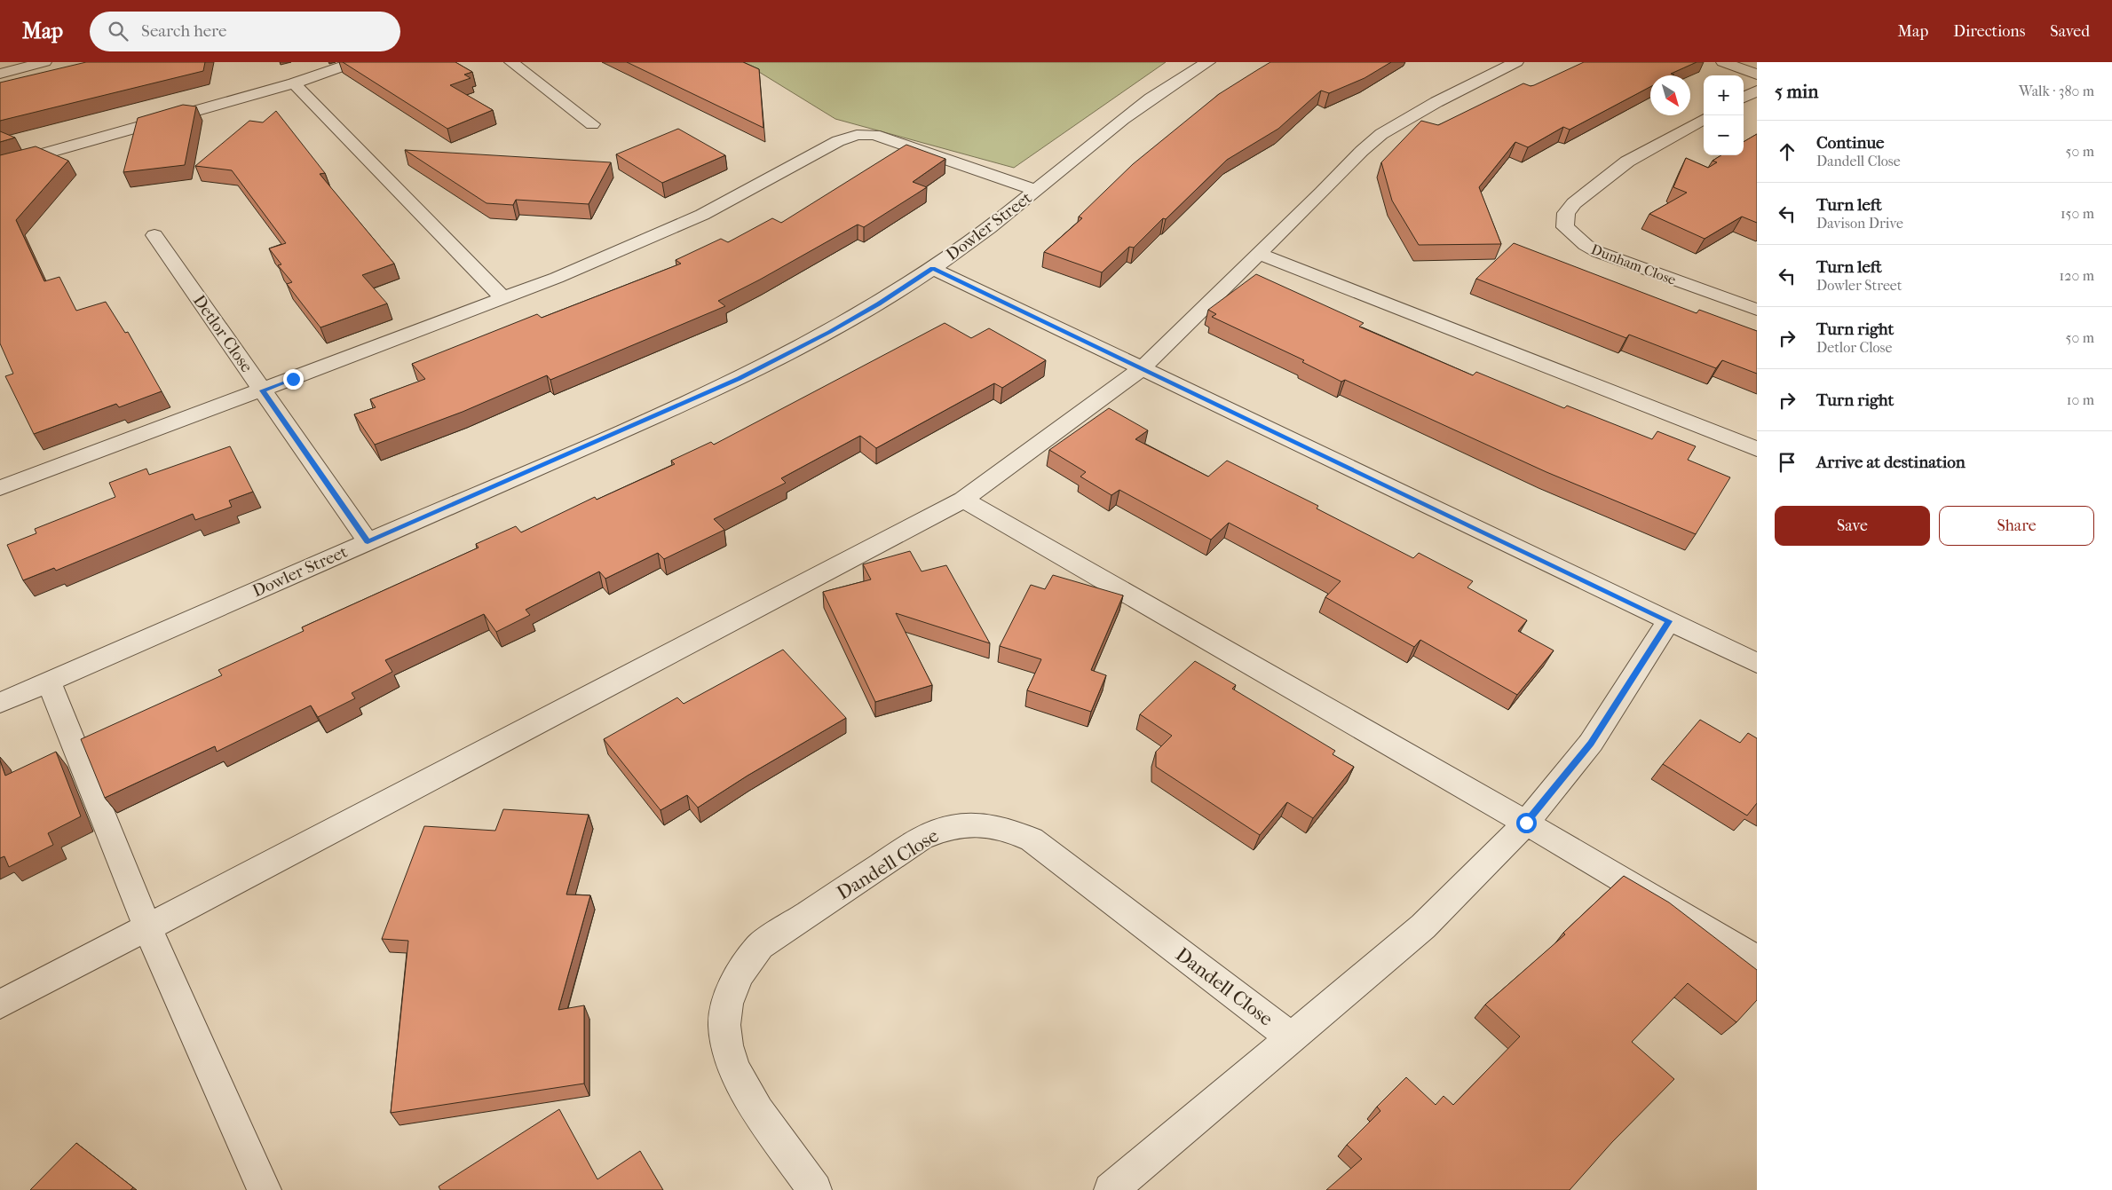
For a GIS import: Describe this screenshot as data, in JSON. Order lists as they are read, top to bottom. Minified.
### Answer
{"streets":{"street":["Dowler Street","Dunham Close","Detlor Close","Dandell Close"]},"crossings":[["Dowler Street","Detlor Close"]],"north":"bottom right","page":{"header":"Map","search":"Search here","nav":["Map","Directions","Saved"],"heading":["5 min","Walk · 380 m"],"map_buttons":["+","−"],"list":[["Continue","Dandell Close","50 m"],["Turn left","Davison Drive","150 m"],["Turn left","Dowler Street","120 m"],["Turn right","Detlor Close","50 m"],["Turn right","10 m"],"Arrive at destination"],"buttons":["Save","Share"]}}
